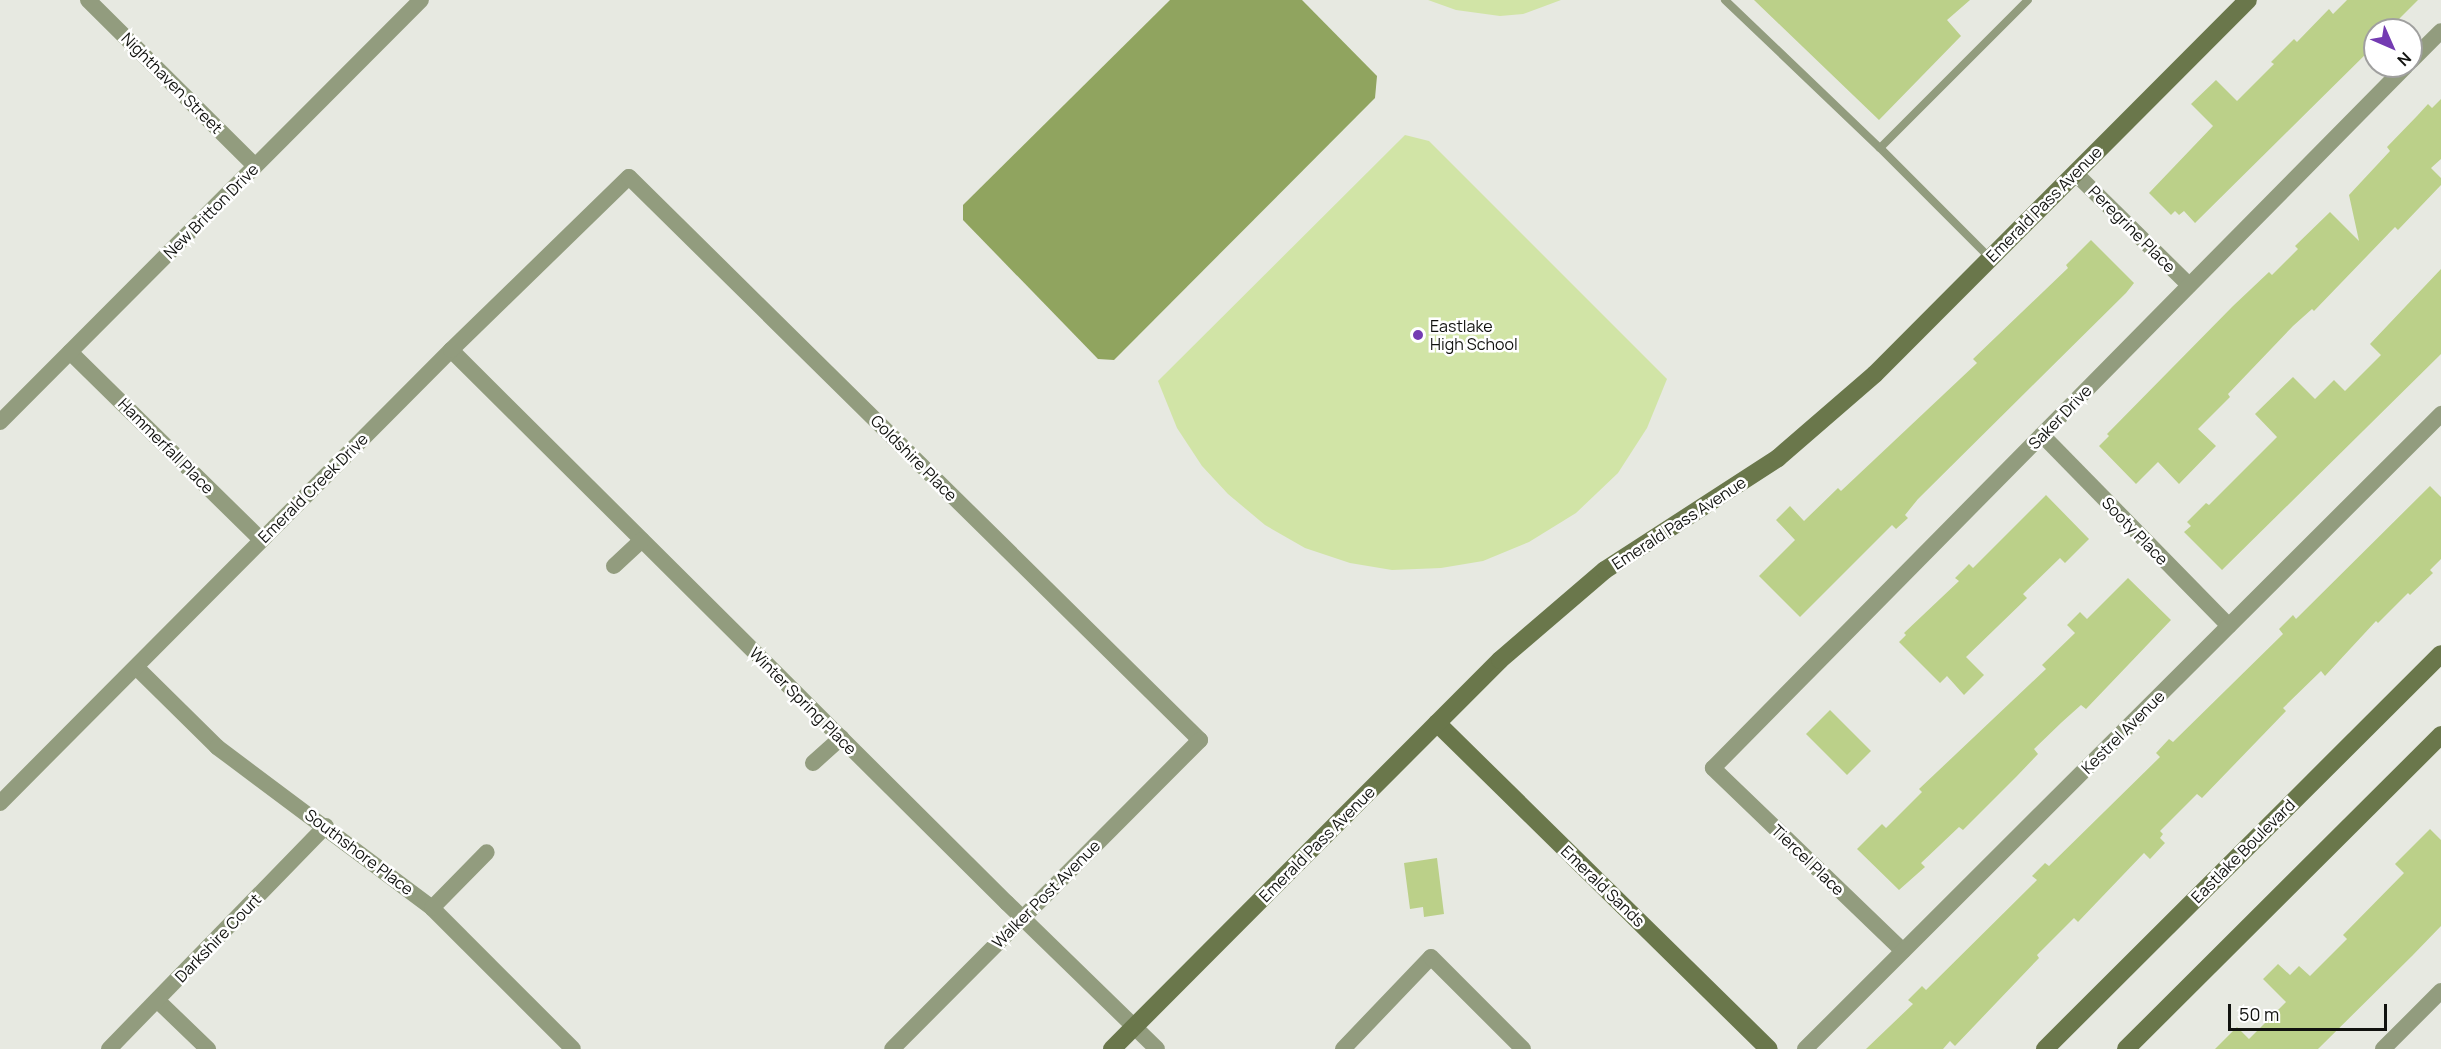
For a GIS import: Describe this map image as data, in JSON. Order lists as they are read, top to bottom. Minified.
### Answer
{"streets":{"street":["Nighthaven Street","Emerald Pass Avenue","New Britton Drive","Peregrine Place","Saker Drive","Hammerfall Place","Goldshire Place","Emerald Creek Drive","Sooty Place","Winter Spring Place","Kestrel Avenue","Eastlake Boulevard","Southshore Place","Tiercel Place","Emerald Sands","Walker Post Avenue","Darkshire Court"]},"crossings":[["Nighthaven Street","New Britton Drive"],["Emerald Pass Avenue","Peregrine Place"],["Emerald Pass Avenue","Winter Spring Place"],["Emerald Pass Avenue","Emerald Sands"],["New Britton Drive","Hammerfall Place"],["Peregrine Place","Saker Drive"],["Saker Drive","Sooty Place"],["Saker Drive","Tiercel Place"],["Hammerfall Place","Emerald Creek Drive"],["Goldshire Place","Emerald Creek Drive"],["Goldshire Place","Walker Post Avenue"],["Emerald Creek Drive","Winter Spring Place"],["Emerald Creek Drive","Southshore Place"],["Sooty Place","Kestrel Avenue"],["Winter Spring Place","Walker Post Avenue"],["Kestrel Avenue","Tiercel Place"],["Southshore Place","Darkshire Court"]],"places":["Eastlake High School"],"scale_bar":"50 m","north":"bottom right"}
